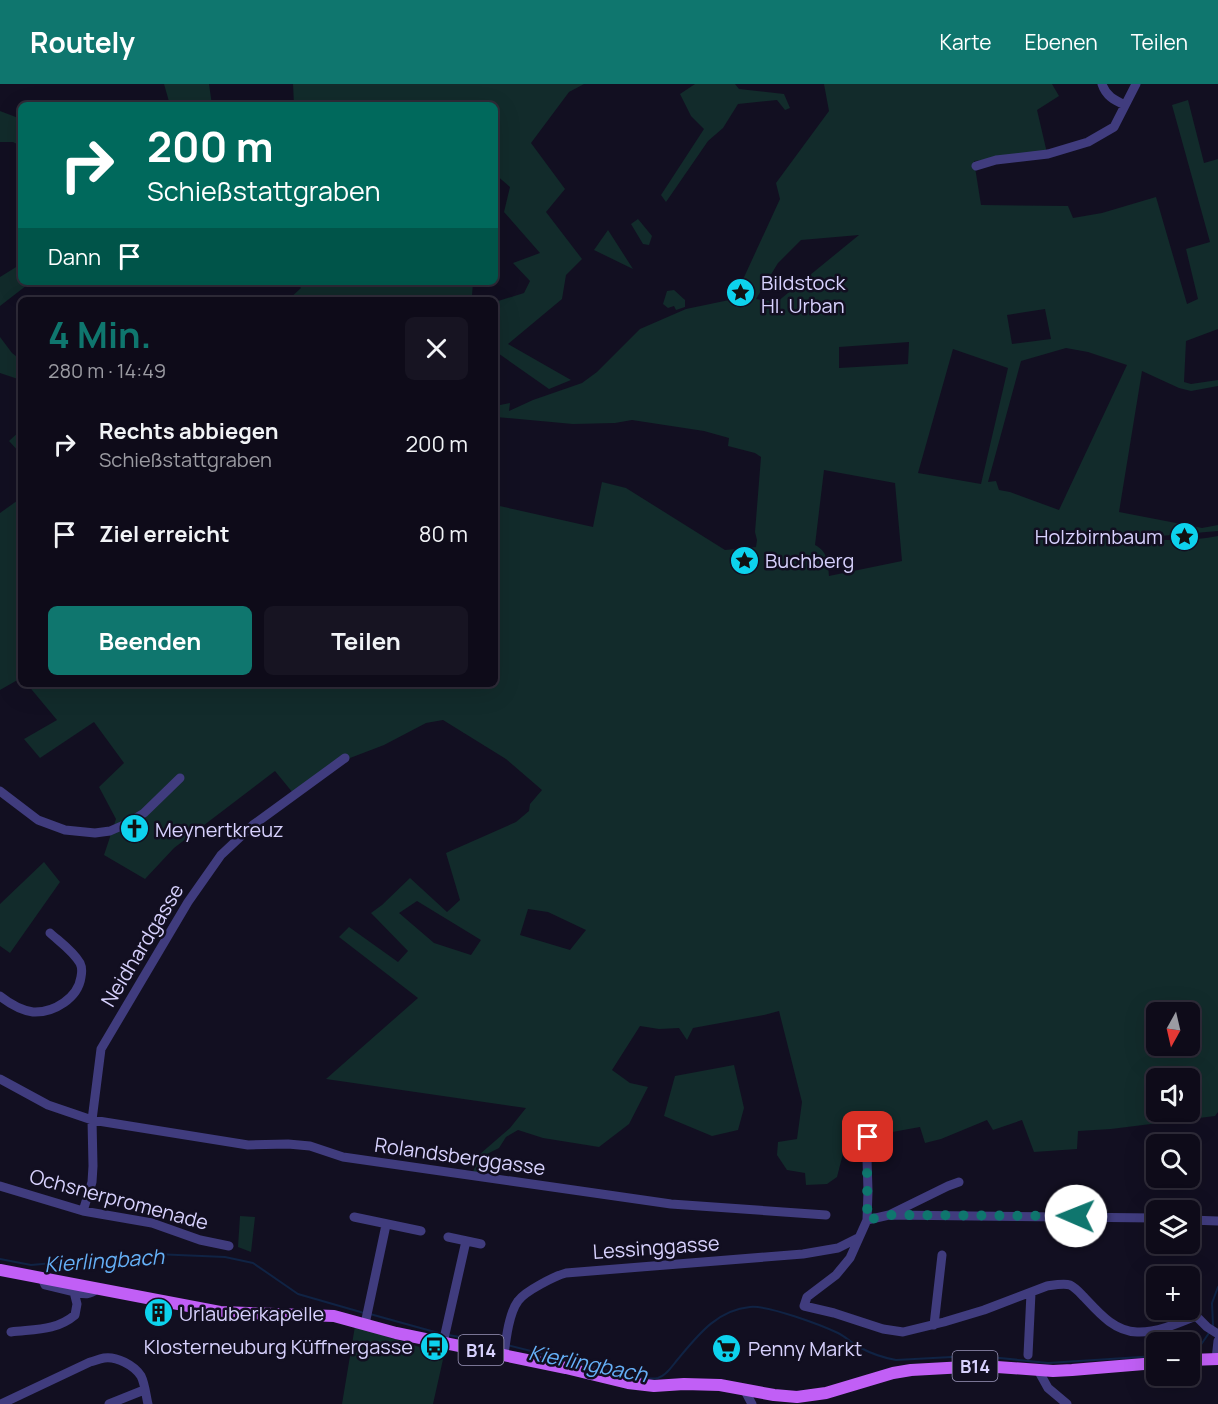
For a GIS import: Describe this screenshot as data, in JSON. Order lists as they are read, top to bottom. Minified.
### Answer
{"streets":{"main road":["B14"],"street":["Neidhardgasse","Rolandsberggasse","Ochsnerpromenade","Lessinggasse"]},"crossings":[["Neidhardgasse","Rolandsberggasse"],["Neidhardgasse","Ochsnerpromenade"],["Lessinggasse","B14"]],"water":["Kierlingbach"],"places":{"place":["Bildstock Hl. Urban","Holzbirnbaum","Buchberg"],"church":["Meynertkreuz"],"building":["Urlauberkapelle"],"bus stop":["Klosterneuburg Küffnergasse"],"supermarket":["Penny Markt"]},"north":"bottom","page":{"header":"Routely","nav":["Karte","Ebenen","Teilen"],"turn":["200 m","Schießstattgraben"],"then":"Dann","heading":["4 Min.","280 m · 14:49"],"list":[{"name":"Rechts abbiegen","note":"Schießstattgraben","value":"200 m"},{"name":"Ziel erreicht","value":"80 m"}],"buttons":["Beenden","Teilen"],"map_buttons":["+","−"]}}
